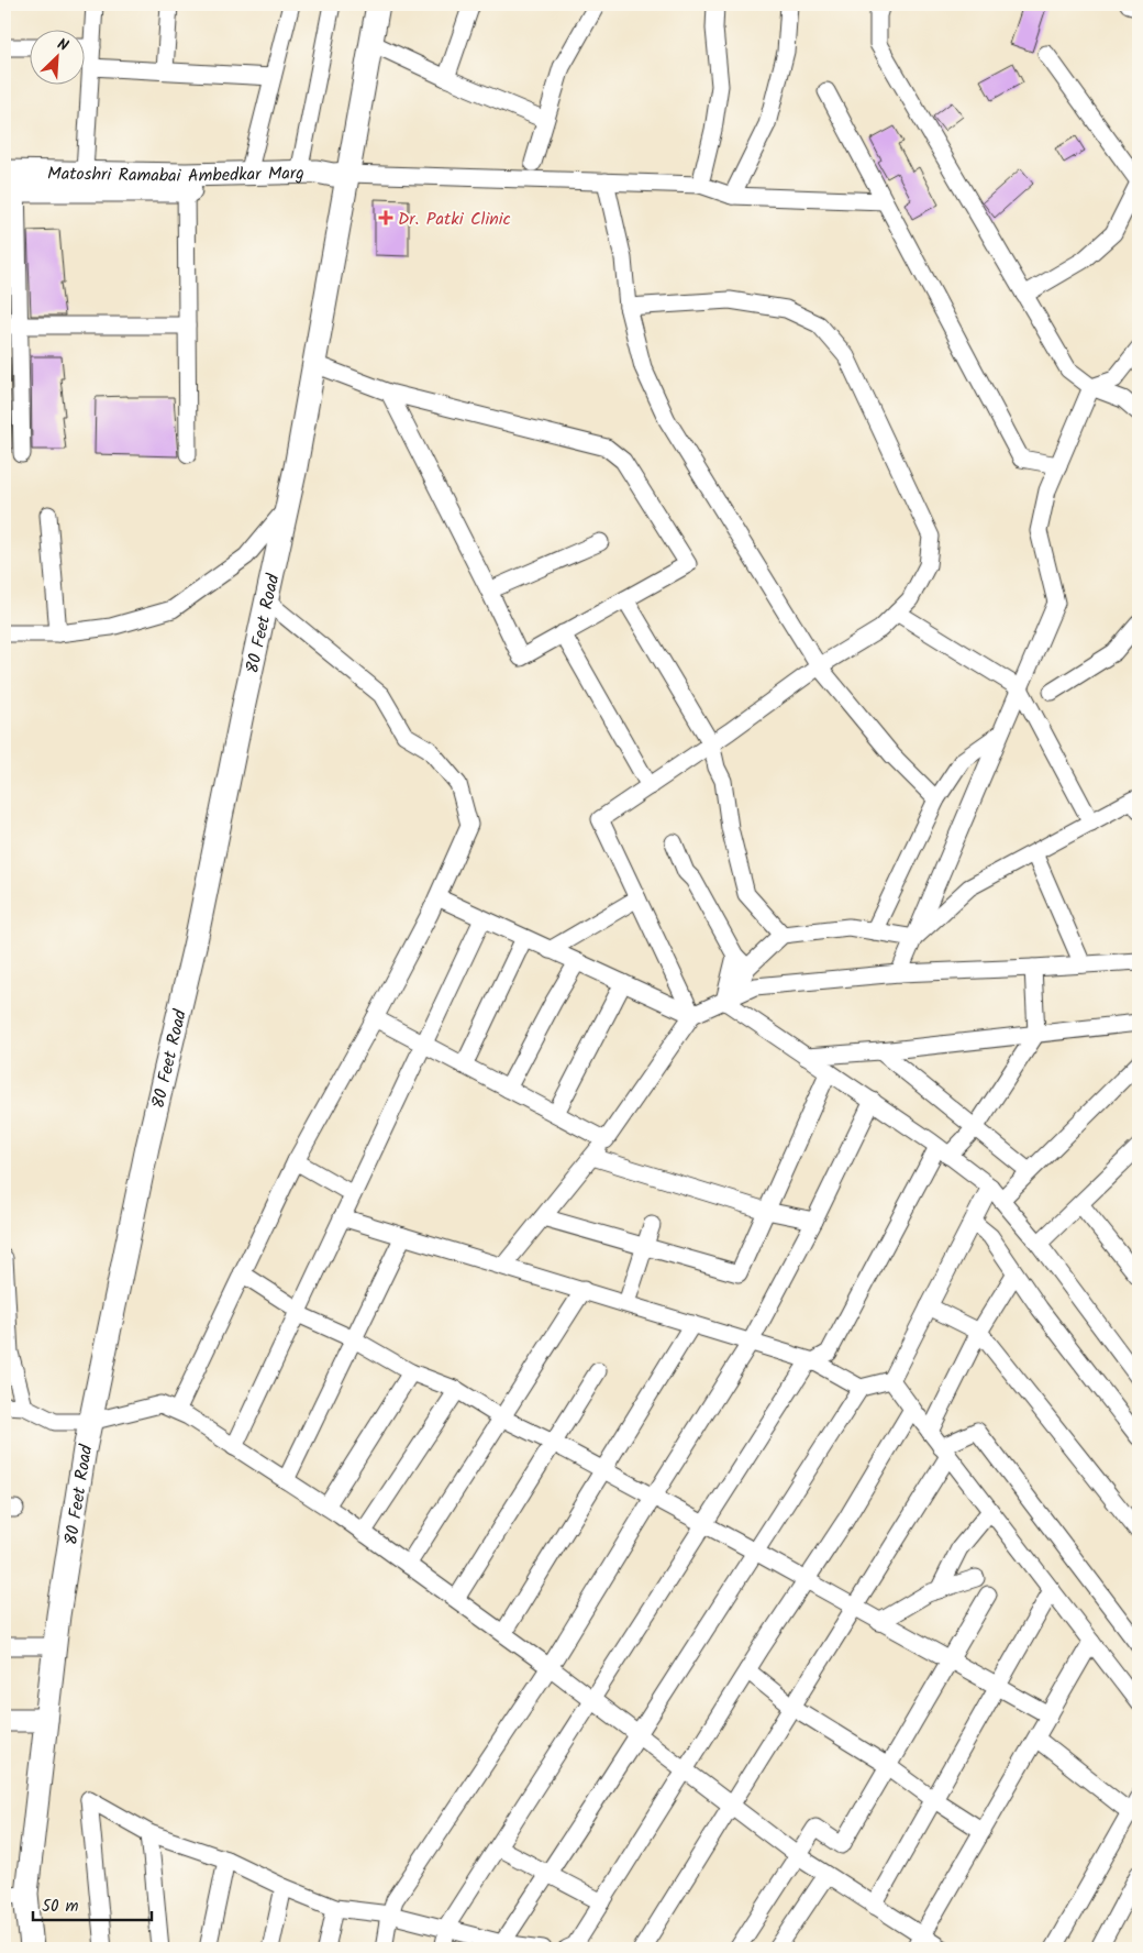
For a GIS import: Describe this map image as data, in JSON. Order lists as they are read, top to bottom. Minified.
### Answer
{"streets":{"main road":["Matoshri Ramabai Ambedkar Marg","80 Feet Road"]},"crossings":[["Matoshri Ramabai Ambedkar Marg","80 Feet Road"]],"places":{"health":["Dr. Patki Clinic"]},"scale_bar":"50 m","north":"top right"}
